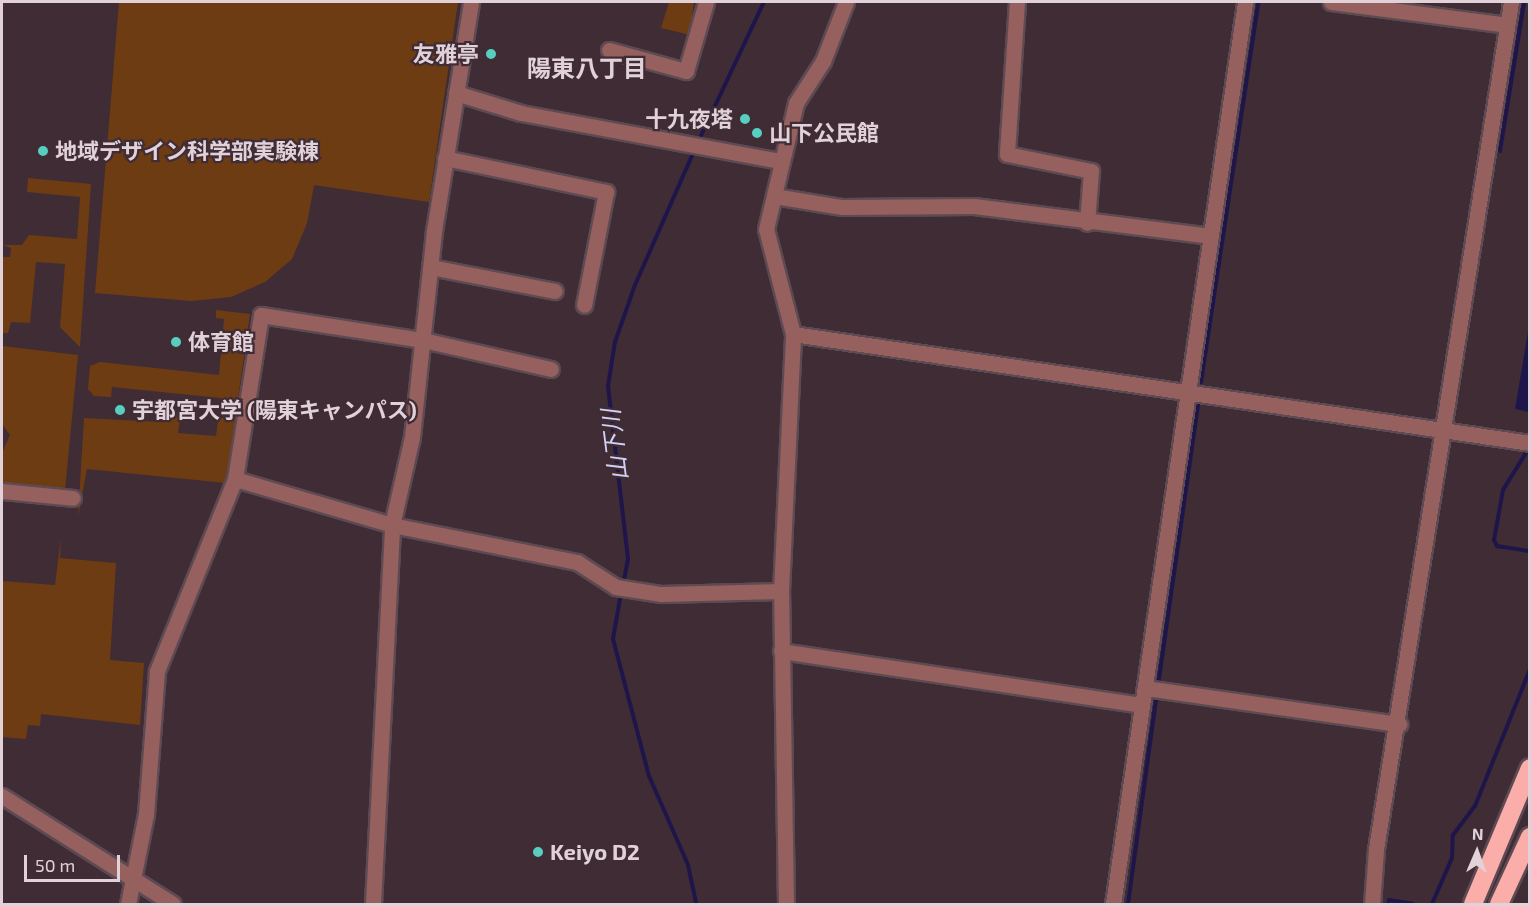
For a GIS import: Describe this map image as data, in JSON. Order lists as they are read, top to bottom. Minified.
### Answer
{"districts":["陽東八丁目"],"water":["山下川"],"places":["友雅亭","十九夜塔","山下公民館","地域デザイン科学部実験棟","体育館","宇都宮大学 (陽東キャンパス)","Keiyo D2"],"scale_bar":"50 m","north":"top"}
